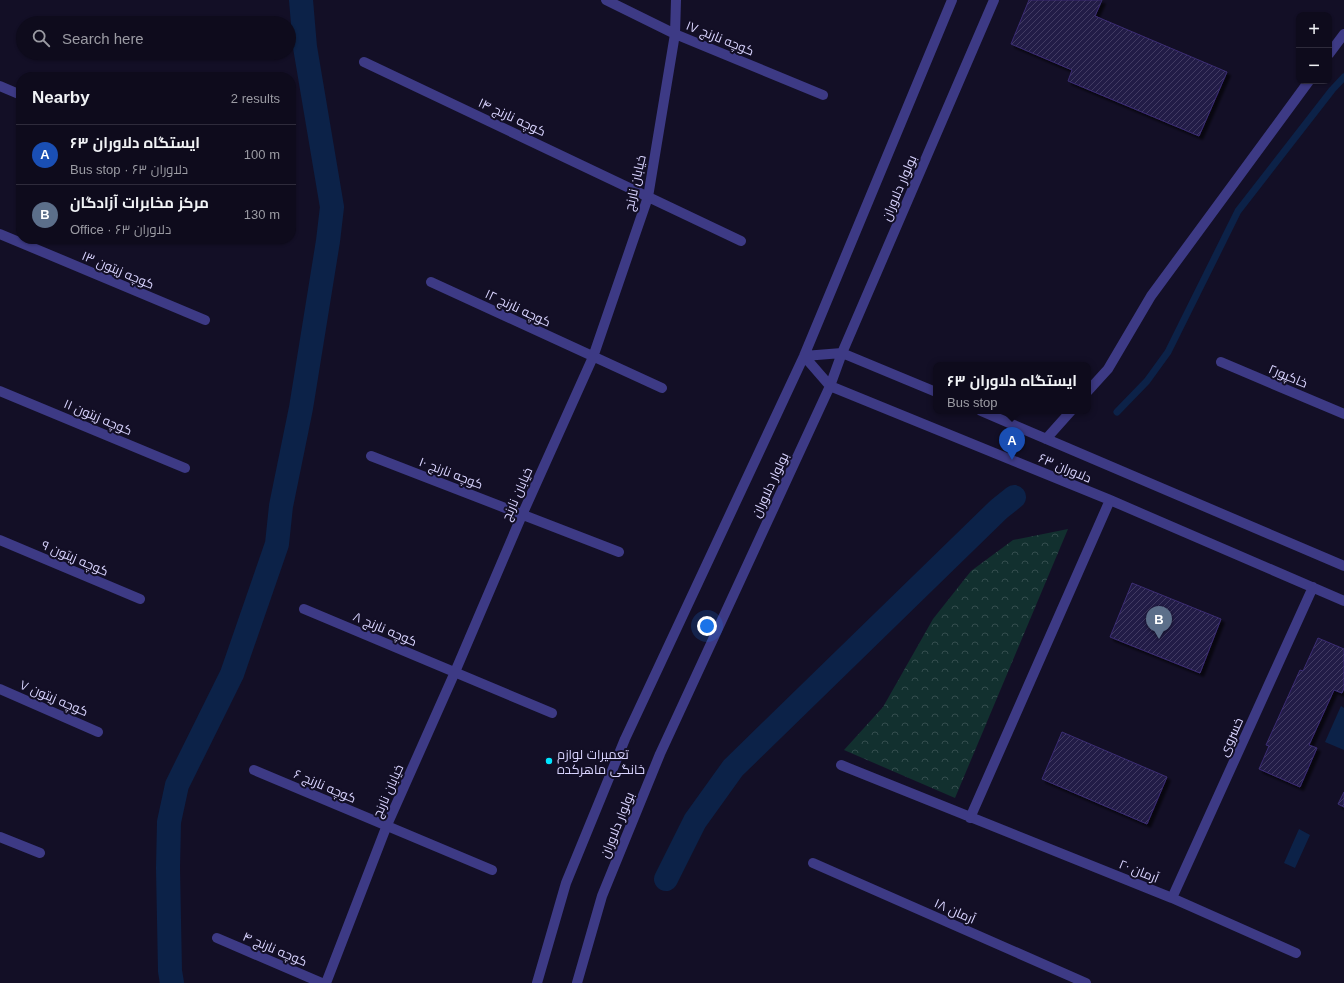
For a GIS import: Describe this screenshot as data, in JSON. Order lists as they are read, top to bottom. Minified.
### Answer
{"streets":{"street":["کوچه نارنج ۱۷","کوچه نارنج ۱۴","خیابان نارنج","بولوار دلاوران","کوچه زیتون ۱۳","کوچه نارنج ۱۲","خاکپور۲","کوچه زیتون ۱۱","دلاوران ۶۳","کوچه نارنج ۱۰","کوچه زیتون ۹","کوچه نارنج ۸","کوچه زیتون ۷","خسروی","کوچه نارنج ۶","آرمان ۲۰","آرمان ۱۸","کوچه نارنج ۴"]},"crossings":[["کوچه نارنج ۱۷","خیابان نارنج"],["کوچه نارنج ۱۴","خیابان نارنج"],["خیابان نارنج","کوچه نارنج ۱۲"],["خیابان نارنج","کوچه نارنج ۱۰"],["خیابان نارنج","کوچه نارنج ۸"],["خیابان نارنج","کوچه نارنج ۶"],["بولوار دلاوران","دلاوران ۶۳"],["دلاوران ۶۳","خسروی"],["خسروی","آرمان ۲۰"]],"places":["تعمیرات لوازم خانگی ماهرکده"],"page":{"map_buttons":["+","−"],"search":"Search here","heading":["Nearby","2 results"],"list":[{"mark":"A","name":"ایستگاه دلاوران ۶۳","note":"Bus stop · دلاوران ۶۳","value":"100 m"},{"mark":"B","name":"مرکز مخابرات آزادگان","note":"Office · دلاوران ۶۳","value":"130 m"}],"popup":["ایستگاه دلاوران ۶۳","Bus stop"],"pins":["A","B"]}}
